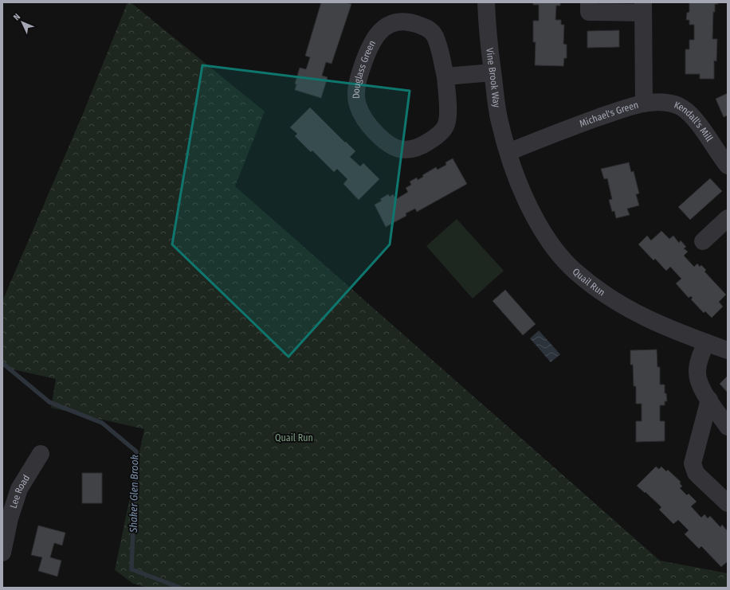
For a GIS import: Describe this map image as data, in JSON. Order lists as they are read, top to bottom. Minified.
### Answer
{"streets":{"street":["Douglass Green","Vine Brook Way","Michael's Green","Kendall's Mill","Quail Run","Lee Road"]},"crossings":[["Vine Brook Way","Michael's Green"],["Vine Brook Way","Quail Run"],["Michael's Green","Kendall's Mill"],["Michael's Green","Quail Run"]],"water":["Shaker Glen Brook"],"parks":["Quail Run"],"north":"top left"}
